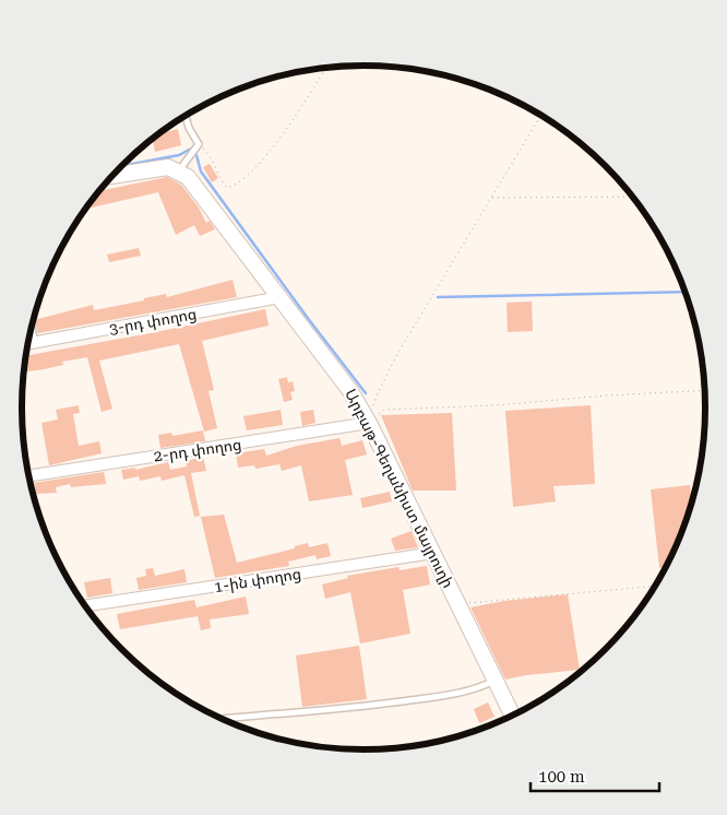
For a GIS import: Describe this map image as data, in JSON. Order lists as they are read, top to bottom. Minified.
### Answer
{"streets":{"main road":["Արբաթ-Գեղանիստ մայրուղի"],"street":["3-րդ փողոց","2-րդ փողոց","1-ին փողոց"]},"crossings":[["3-րդ փողոց","Արբաթ-Գեղանիստ մայրուղի"],["2-րդ փողոց","Արբաթ-Գեղանիստ մայրուղի"],["Արբաթ-Գեղանիստ մայրուղի","1-ին փողոց"]],"scale_bar":"100 m"}
